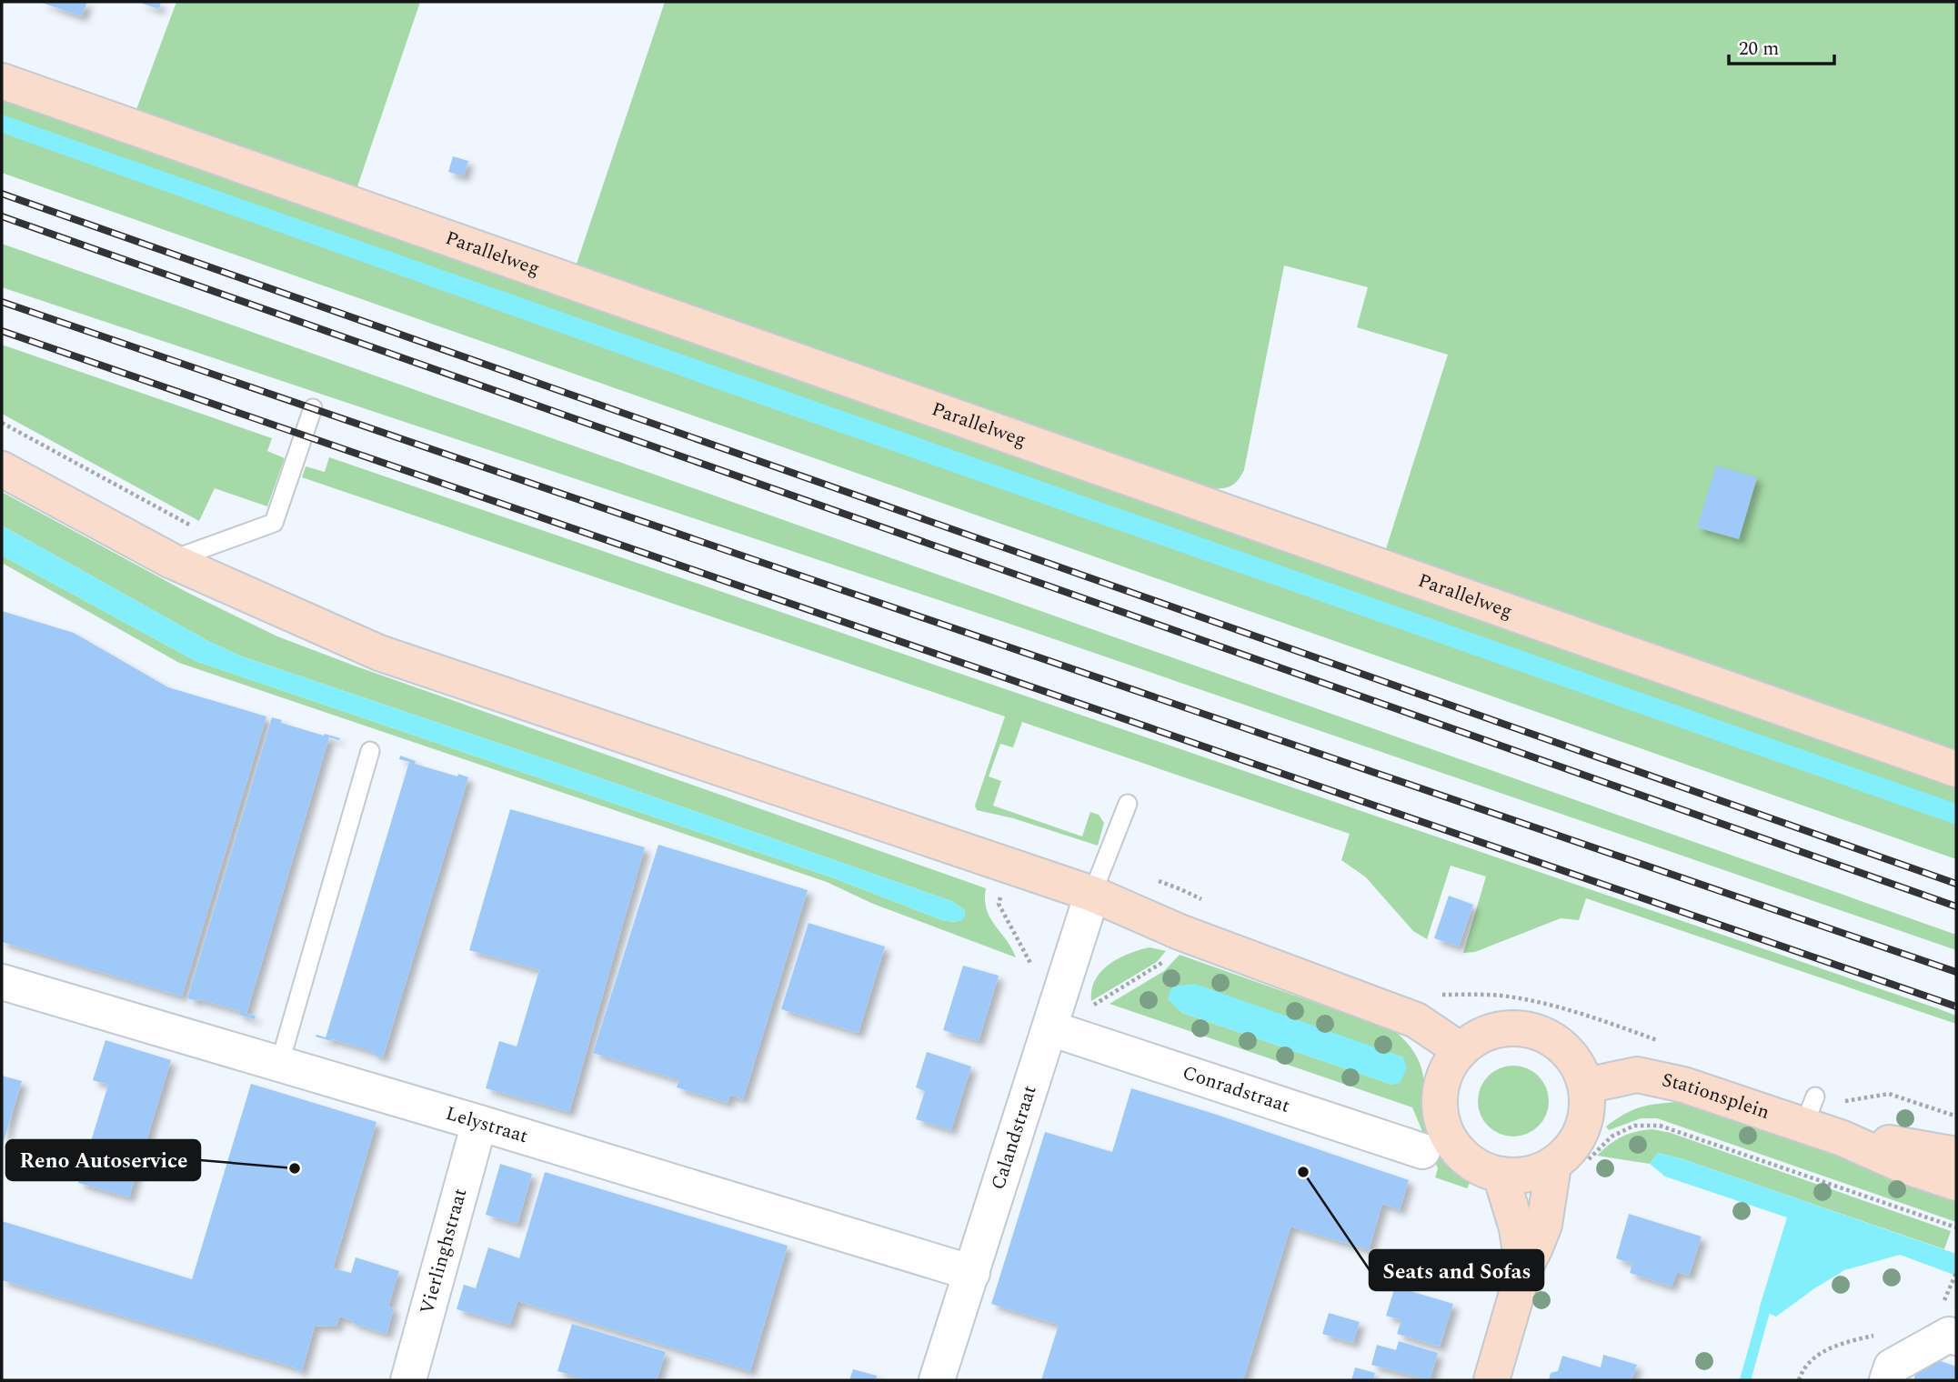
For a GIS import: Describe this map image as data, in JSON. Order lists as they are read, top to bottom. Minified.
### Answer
{"streets":{"main road":["Parallelweg","Stationsplein"],"street":["Conradstraat","Lelystraat","Calandstraat","Vierlinghstraat"]},"crossings":[["Conradstraat","Calandstraat"],["Lelystraat","Calandstraat"],["Lelystraat","Vierlinghstraat"]],"places":["Reno Autoservice","Seats and Sofas"],"scale_bar":"20 m"}
